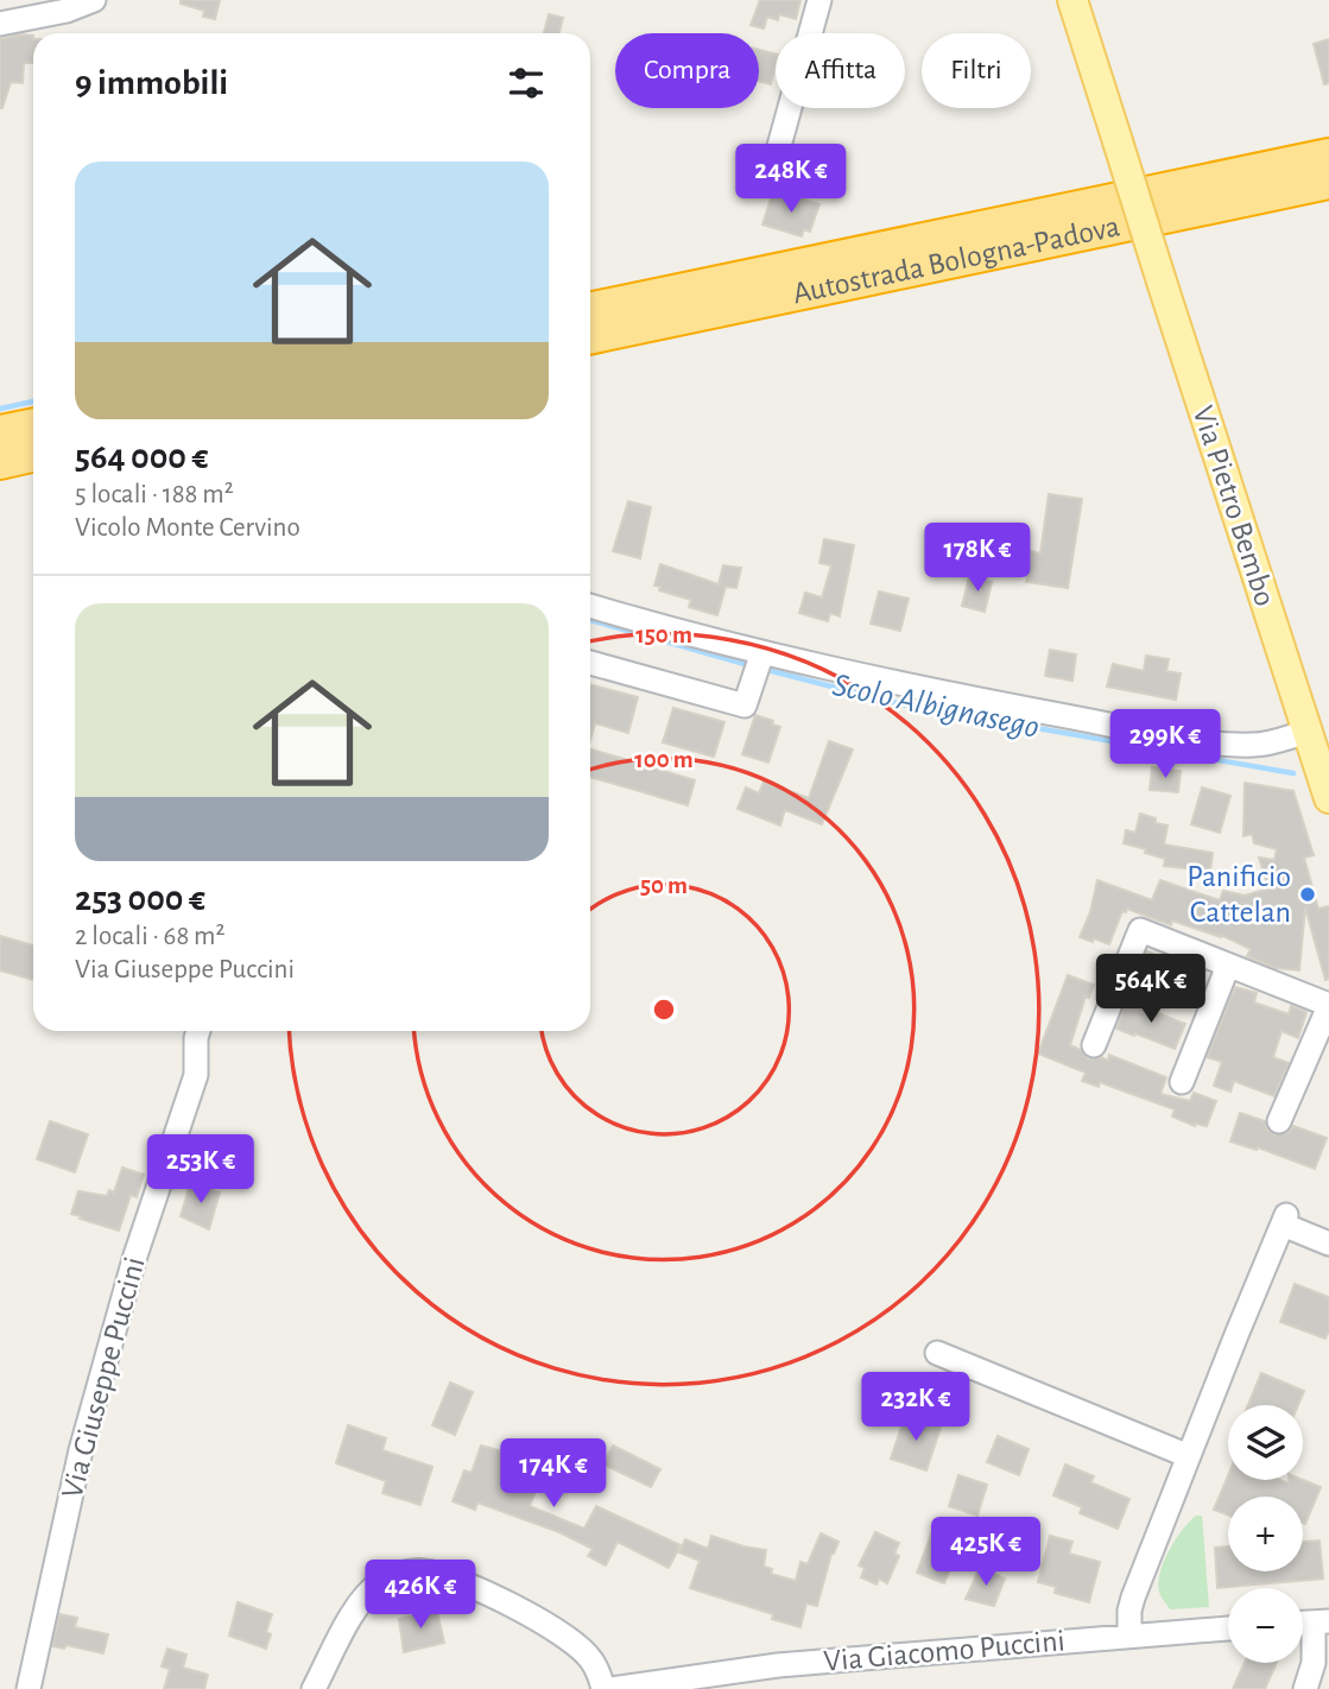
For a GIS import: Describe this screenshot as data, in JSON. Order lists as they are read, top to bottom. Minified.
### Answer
{"streets":{"highway":["Autostrada Bologna-Padova"],"main road":["Via Pietro Bembo"],"street":["Via Giuseppe Puccini","Via Giacomo Puccini"]},"water":["Scolo Albignasego"],"places":["Panificio Cattelan"],"page":{"chip":["Compra","Affitta","Filtri"],"heading":"9 immobili","list":[{"name":"564 000 €","note":"5 locali · 188 m² · Vicolo Monte Cervino"},{"name":"253 000 €","note":"2 locali · 68 m² · Via Giuseppe Puccini"}],"price":["248K €","178K €","299K €","564K €","253K €","232K €","174K €","425K €","426K €"],"map_buttons":["+","−"]},"rings":["150 m","100 m","50 m"]}
